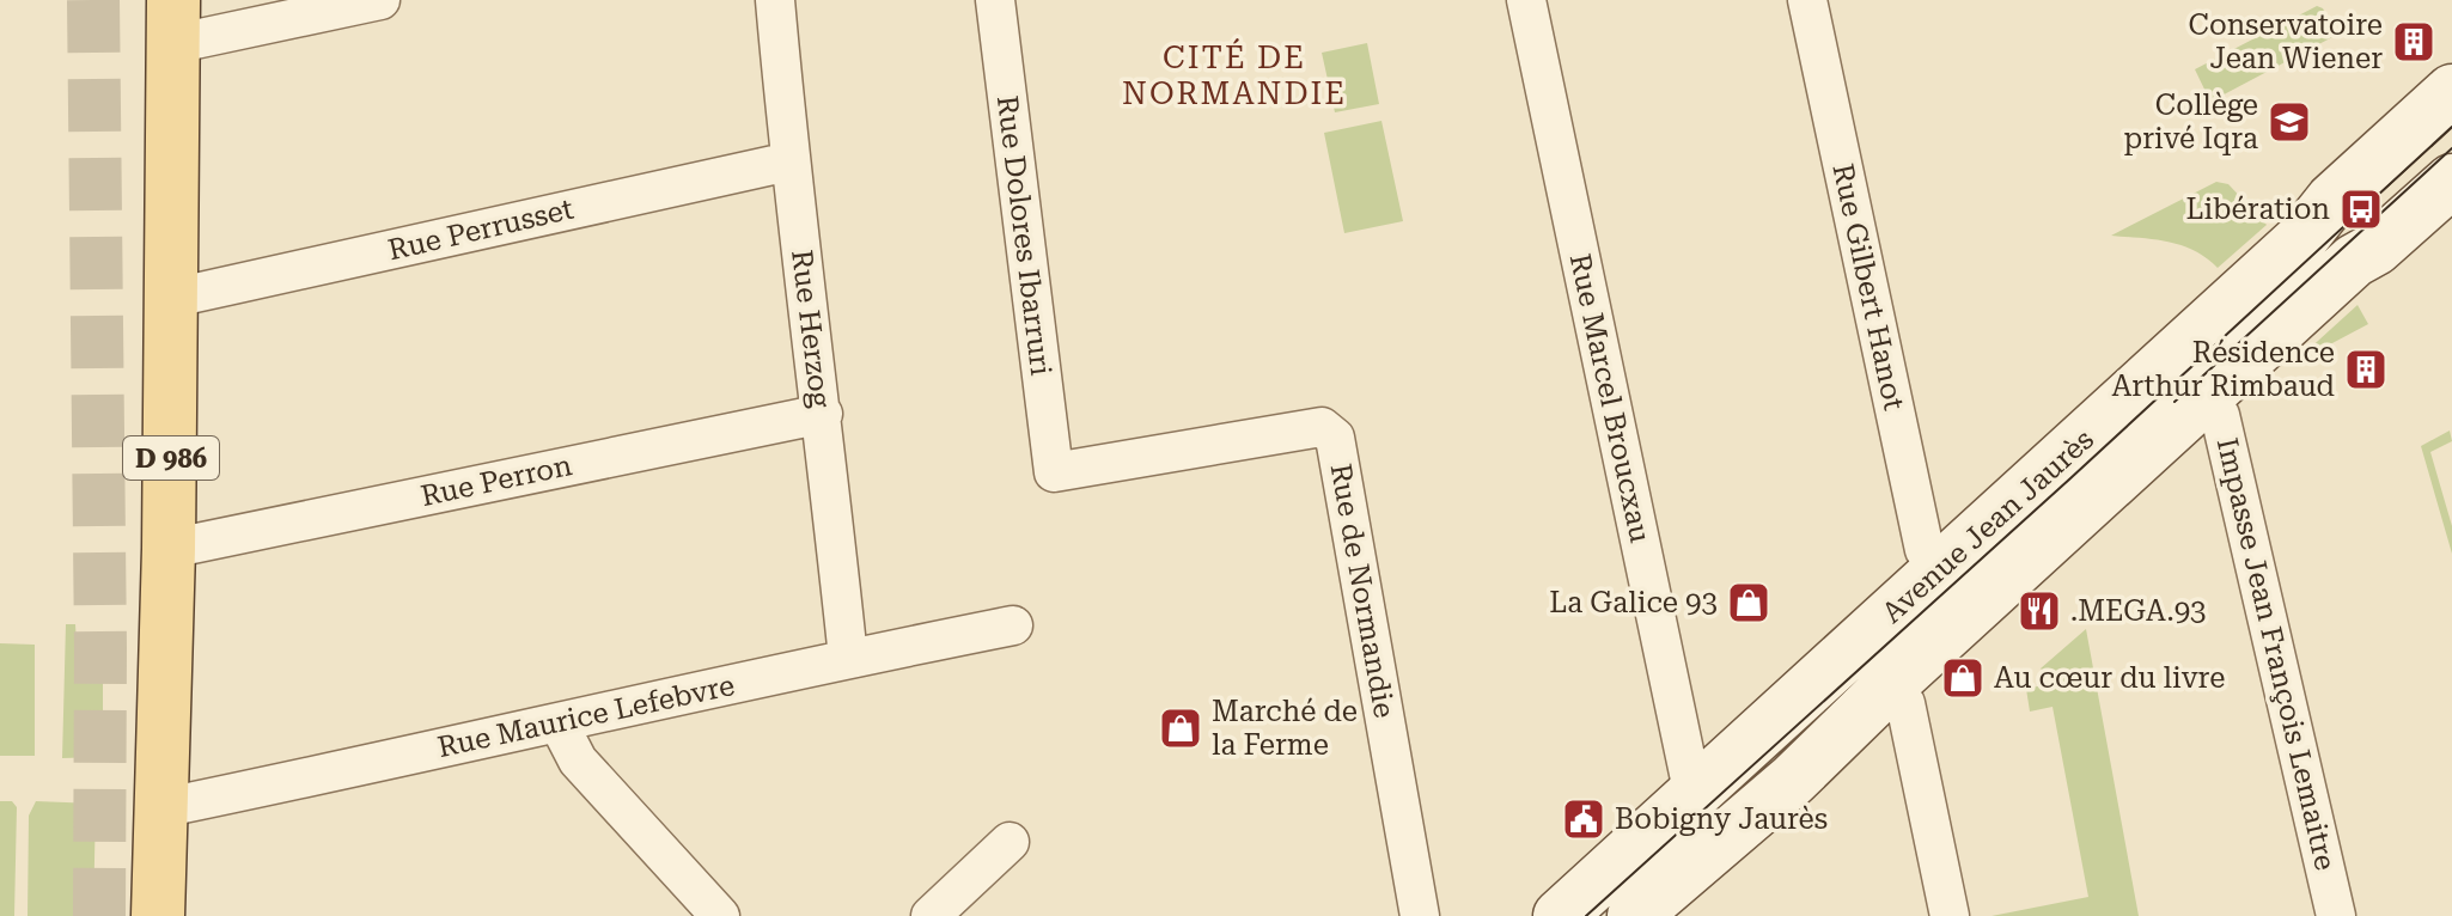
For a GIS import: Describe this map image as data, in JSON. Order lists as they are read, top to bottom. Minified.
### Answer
{"streets":{"main road":["D 986"],"street":["Rue Perrusset","Rue Dolores Ibarruri","Rue Gilbert Hanot","Rue Herzog","Rue Marcel Broucxau","Rue Perron","Avenue Jean Jaurès","Rue de Normandie","Impasse Jean François Lemaitre","Rue Maurice Lefebvre"]},"crossings":[["Rue Perrusset","Rue Herzog"],["Rue Perrusset","D 986"],["Rue Dolores Ibarruri","Rue de Normandie"],["Rue Gilbert Hanot","Avenue Jean Jaurès"],["Rue Herzog","Rue Perron"],["Rue Herzog","Rue Maurice Lefebvre"],["Rue Marcel Broucxau","Avenue Jean Jaurès"],["D 986","Rue Perron"],["D 986","Rue Maurice Lefebvre"],["Avenue Jean Jaurès","Impasse Jean François Lemaitre"]],"districts":["CITÉ DE NORMANDIE"],"places":{"building":["Conservatoire Jean Wiener","Résidence Arthur Rimbaud"],"school or university":["Collège privé Iqra"],"bus stop":["Libération"],"shop":["La Galice 93","Au cœur du livre","Marché de la Ferme"],"restaurant":[".MEGA.93"],"public building":["Bobigny Jaurès"]}}
